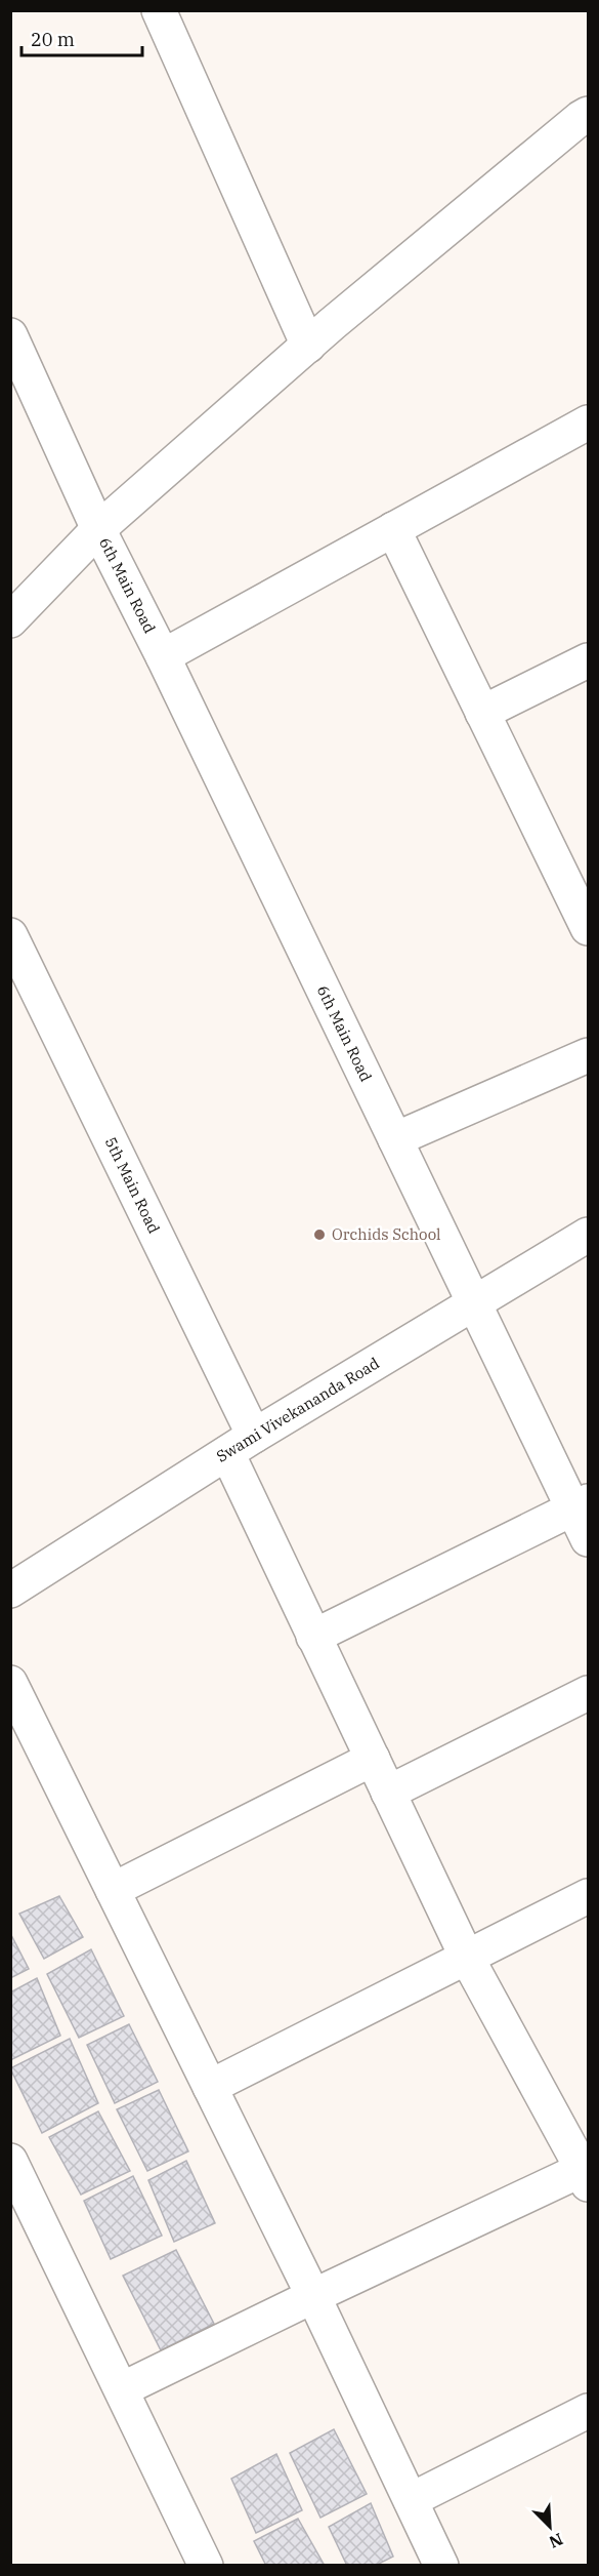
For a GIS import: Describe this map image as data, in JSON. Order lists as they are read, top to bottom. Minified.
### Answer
{"streets":{"street":["6th Main Road","5th Main Road","Swami Vivekananda Road"]},"crossings":[["6th Main Road","Swami Vivekananda Road"],["5th Main Road","Swami Vivekananda Road"]],"places":["Orchids School"],"scale_bar":"20 m","north":"bottom right"}
